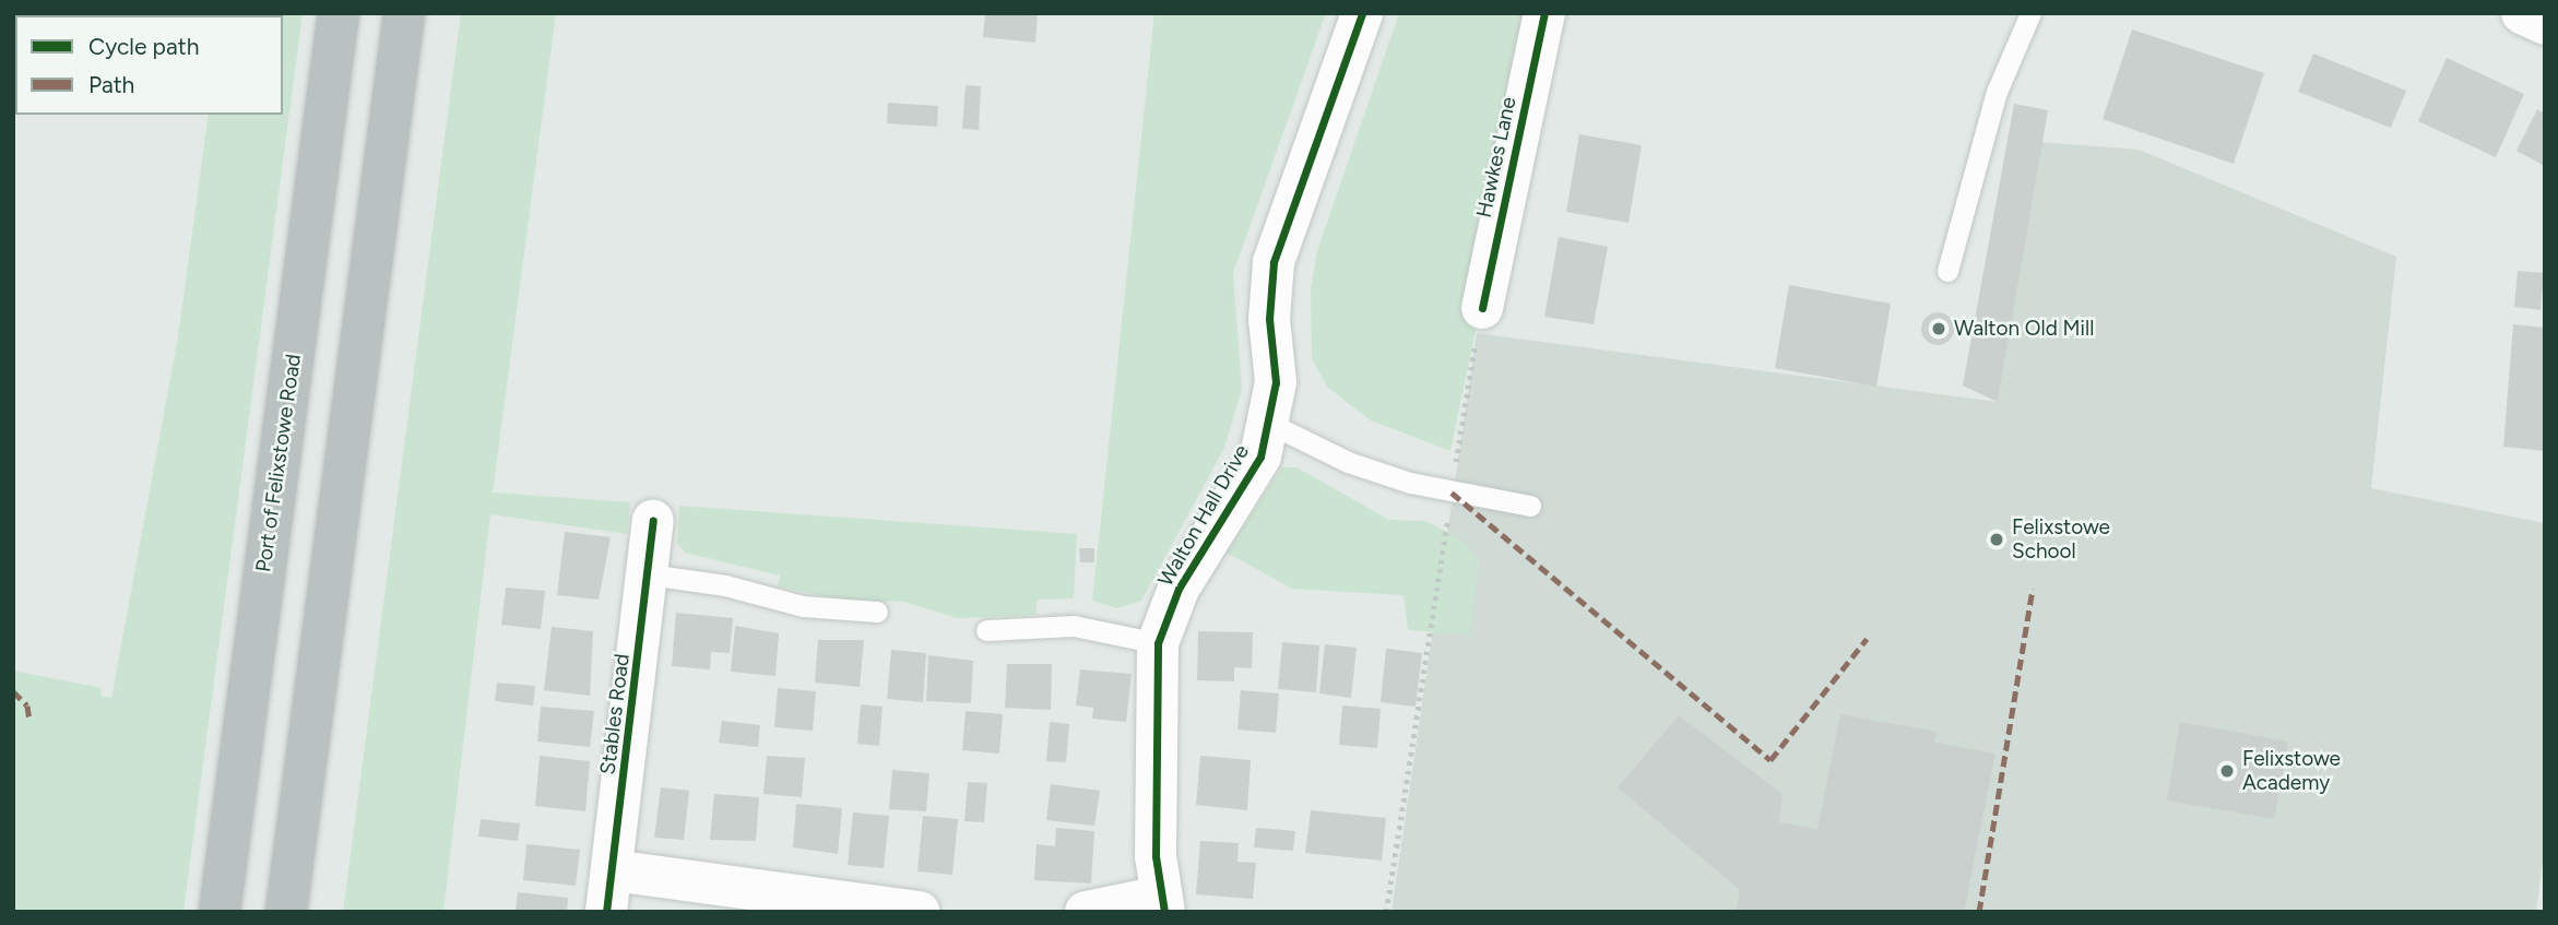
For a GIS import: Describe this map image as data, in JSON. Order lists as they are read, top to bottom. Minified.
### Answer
{"streets":{"highway":["Port of Felixstowe Road"],"street":["Hawkes Lane","Walton Hall Drive","Stables Road"]},"places":["Walton Old Mill","Felixstowe School","Felixstowe Academy"],"legend":["Cycle path","Path"]}
